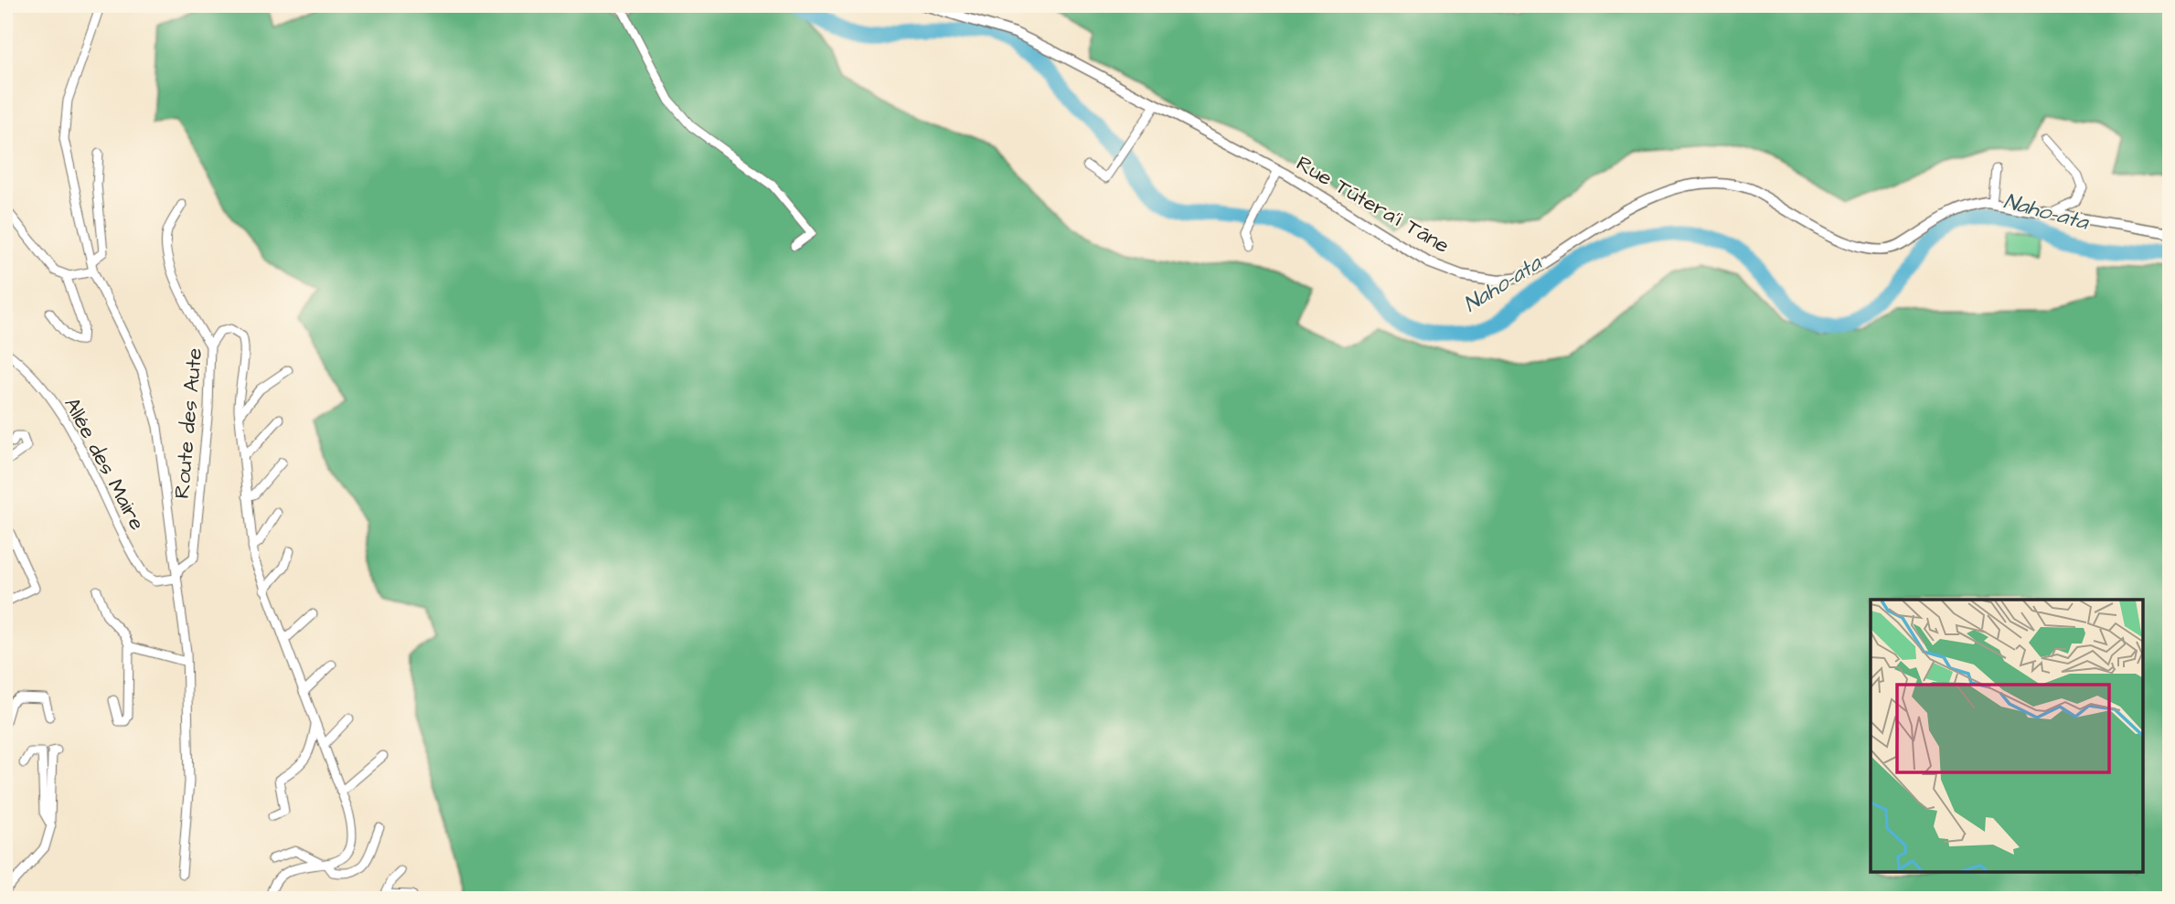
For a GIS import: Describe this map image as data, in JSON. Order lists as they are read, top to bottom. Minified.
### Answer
{"streets":{"street":["Rue Tūtera'i Tāne","Route des Aute","Allée des Maire"]},"crossings":[["Route des Aute","Allée des Maire"]],"water":["Naho-ata"]}
